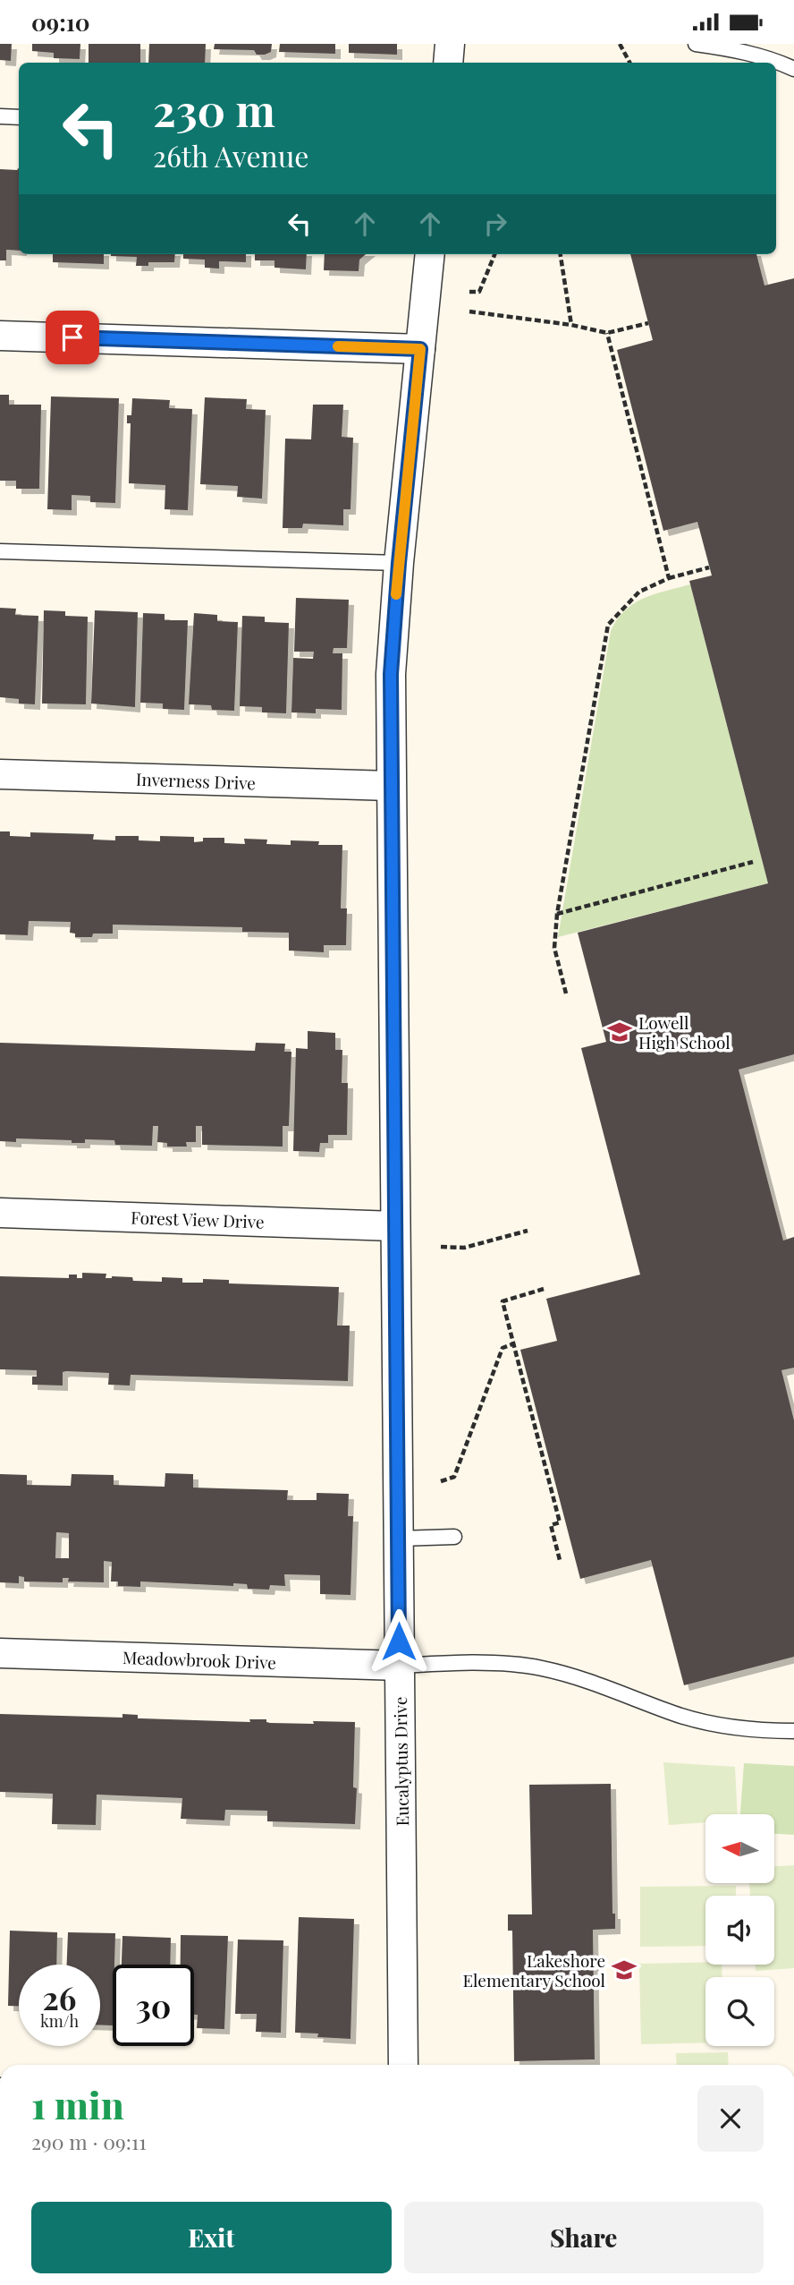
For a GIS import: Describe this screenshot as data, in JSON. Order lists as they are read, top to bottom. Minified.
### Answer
{"streets":{"street":["Inverness Drive","Forest View Drive","Meadowbrook Drive","Eucalyptus Drive"]},"crossings":[["Inverness Drive","Eucalyptus Drive"],["Forest View Drive","Eucalyptus Drive"],["Meadowbrook Drive","Eucalyptus Drive"]],"places":{"school or university":["Lowell High School","Lakeshore Elementary School"]},"north":"left","page":{"status":"09:10","turn":["230 m","26th Avenue"],"speed":"26 km/h","limit":"30","heading":["1 min","290 m · 09:11"],"buttons":["Exit","Share"]}}
